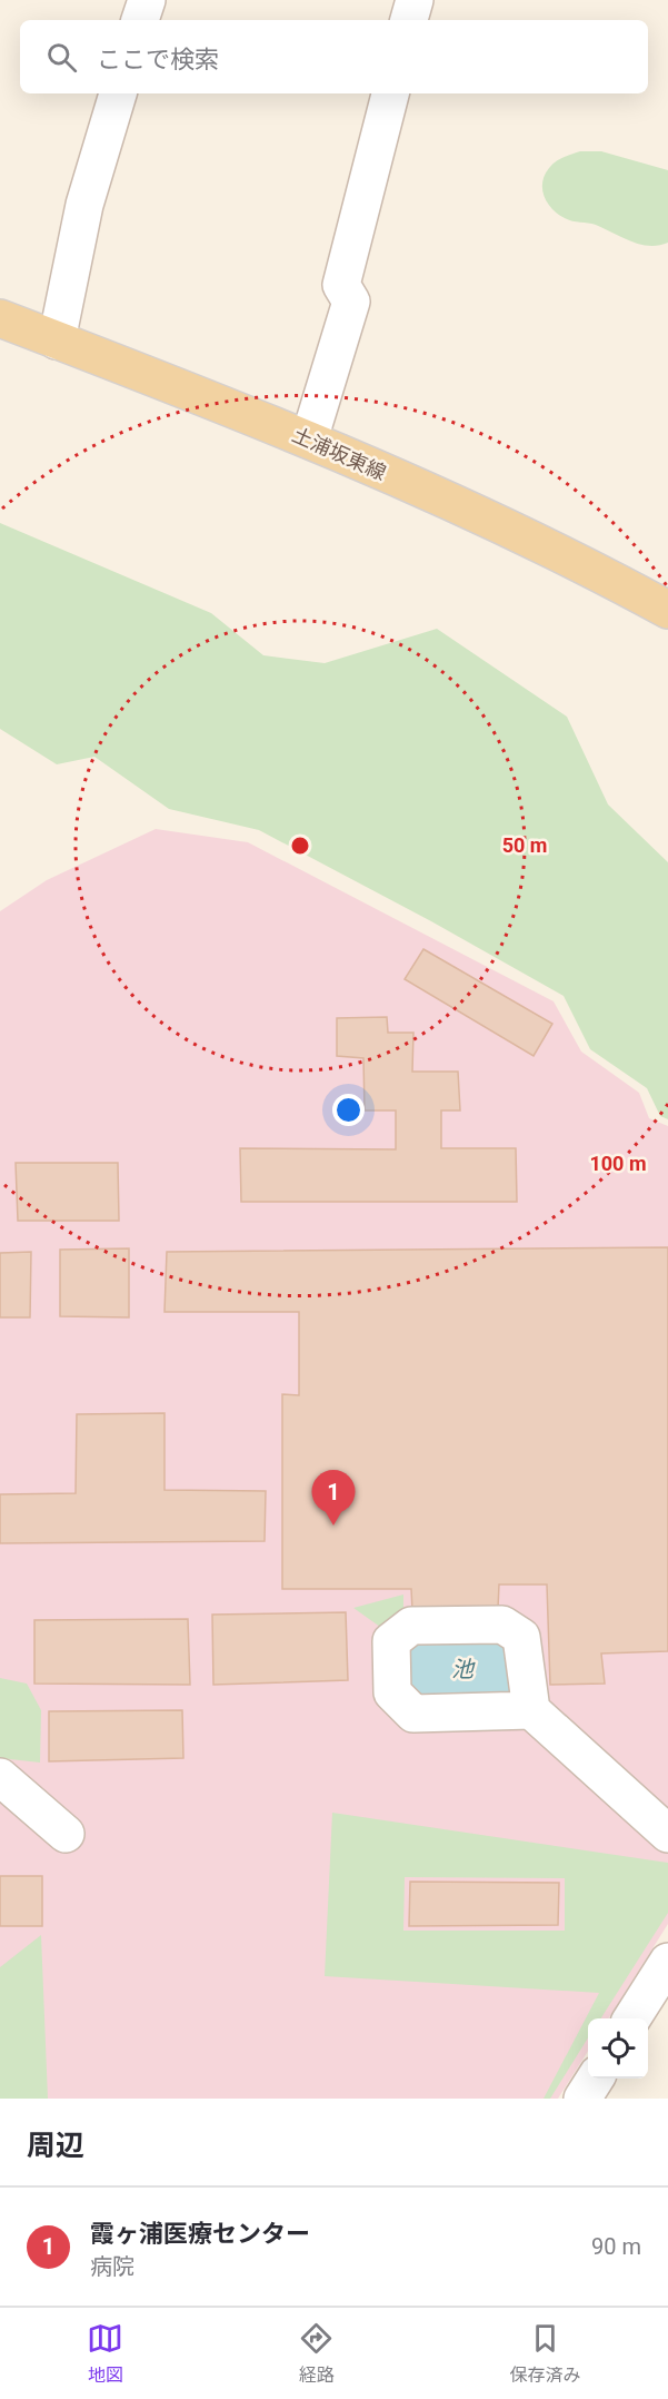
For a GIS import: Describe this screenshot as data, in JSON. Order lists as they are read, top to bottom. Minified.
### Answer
{"streets":{"main road":["土浦坂東線"]},"water":["池"],"page":{"search":"ここで検索","pins":"1","heading":"周辺","list":[{"mark":"1","name":"霞ヶ浦医療センター","note":"病院","value":"90 m"}],"nav":["地図","経路","保存済み"]},"rings":["50 m","100 m"]}
